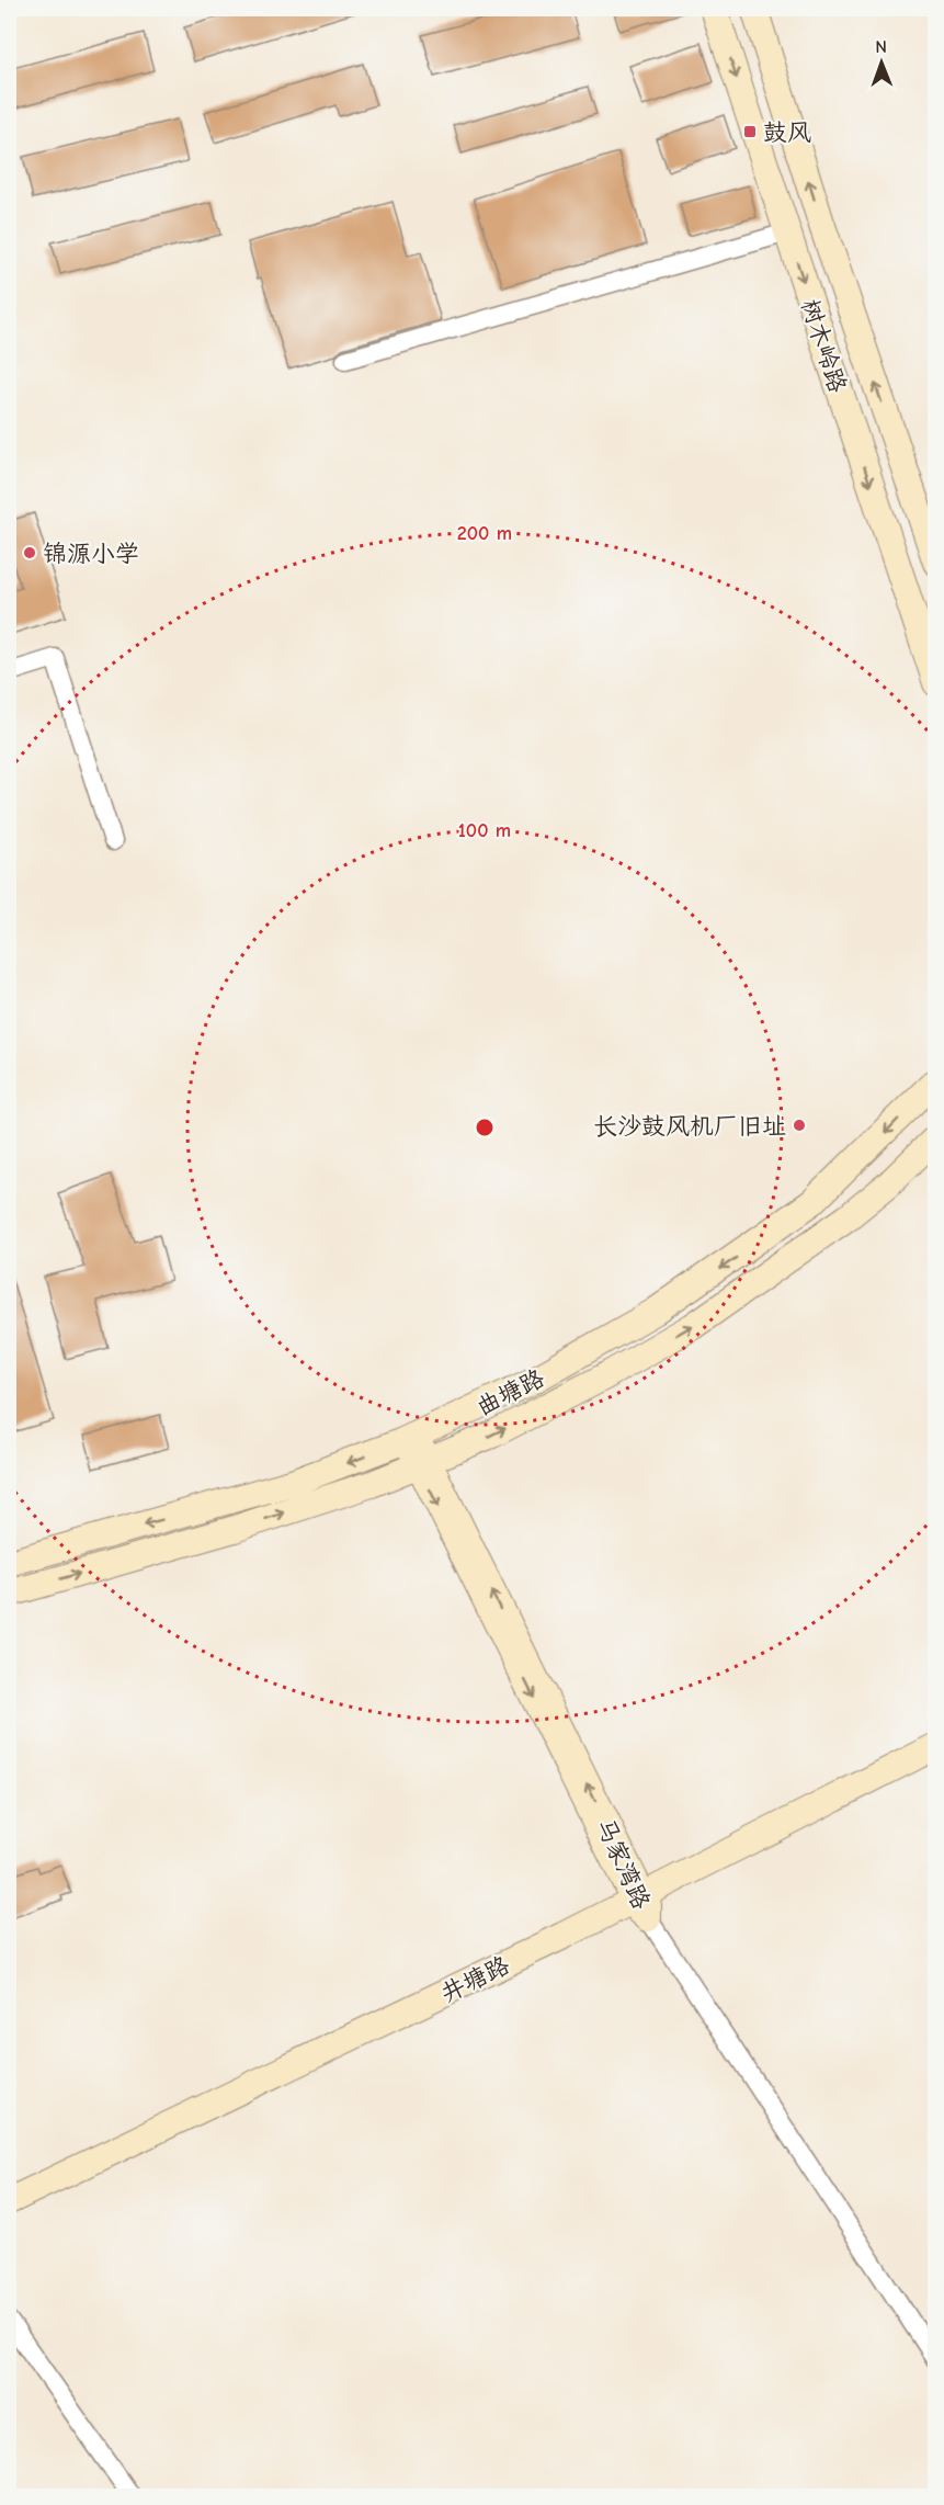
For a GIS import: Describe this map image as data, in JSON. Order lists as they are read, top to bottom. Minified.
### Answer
{"streets":{"main road":["树木岭路","曲塘路","马家湾路","井塘路"]},"crossings":[["曲塘路","马家湾路"],["马家湾路","井塘路"]],"places":{"transit":["鼓风"],"other":["锦源小学","长沙鼓风机厂旧址"]},"north":"top","rings":["200 m","100 m"]}
